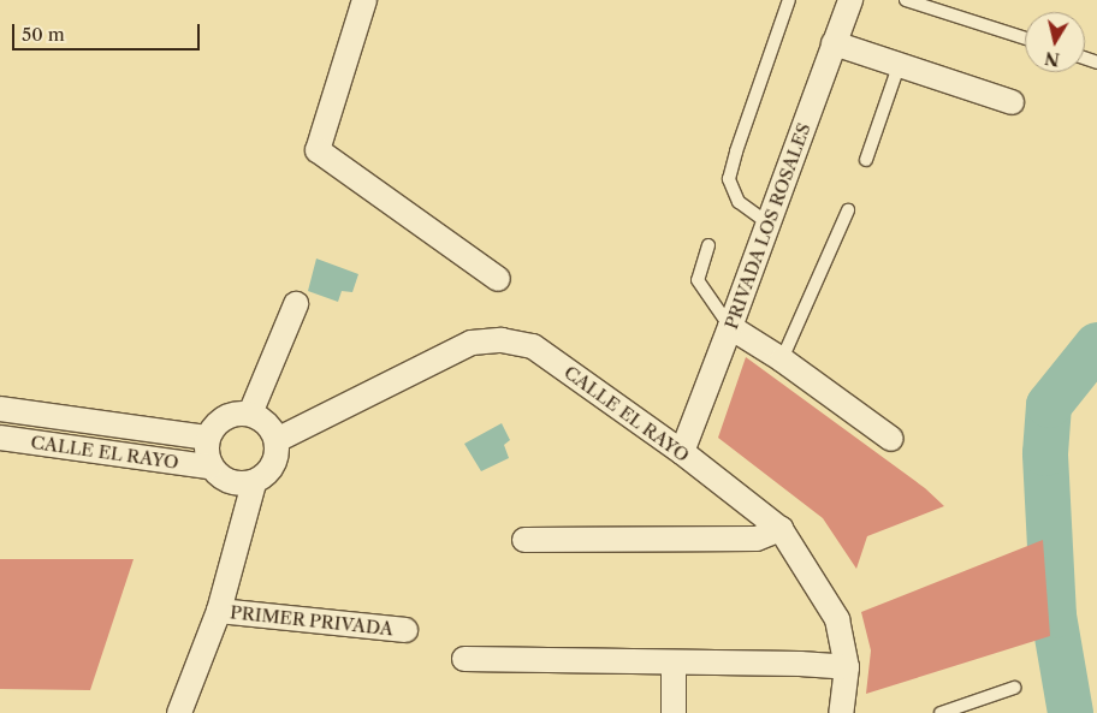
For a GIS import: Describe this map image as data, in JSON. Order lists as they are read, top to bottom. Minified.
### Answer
{"streets":{"street":["PRIVADA LOS ROSALES","CALLE EL RAYO","PRIMER PRIVADA"]},"crossings":[["PRIVADA LOS ROSALES","CALLE EL RAYO"]],"scale_bar":"50 m","north":"bottom"}
